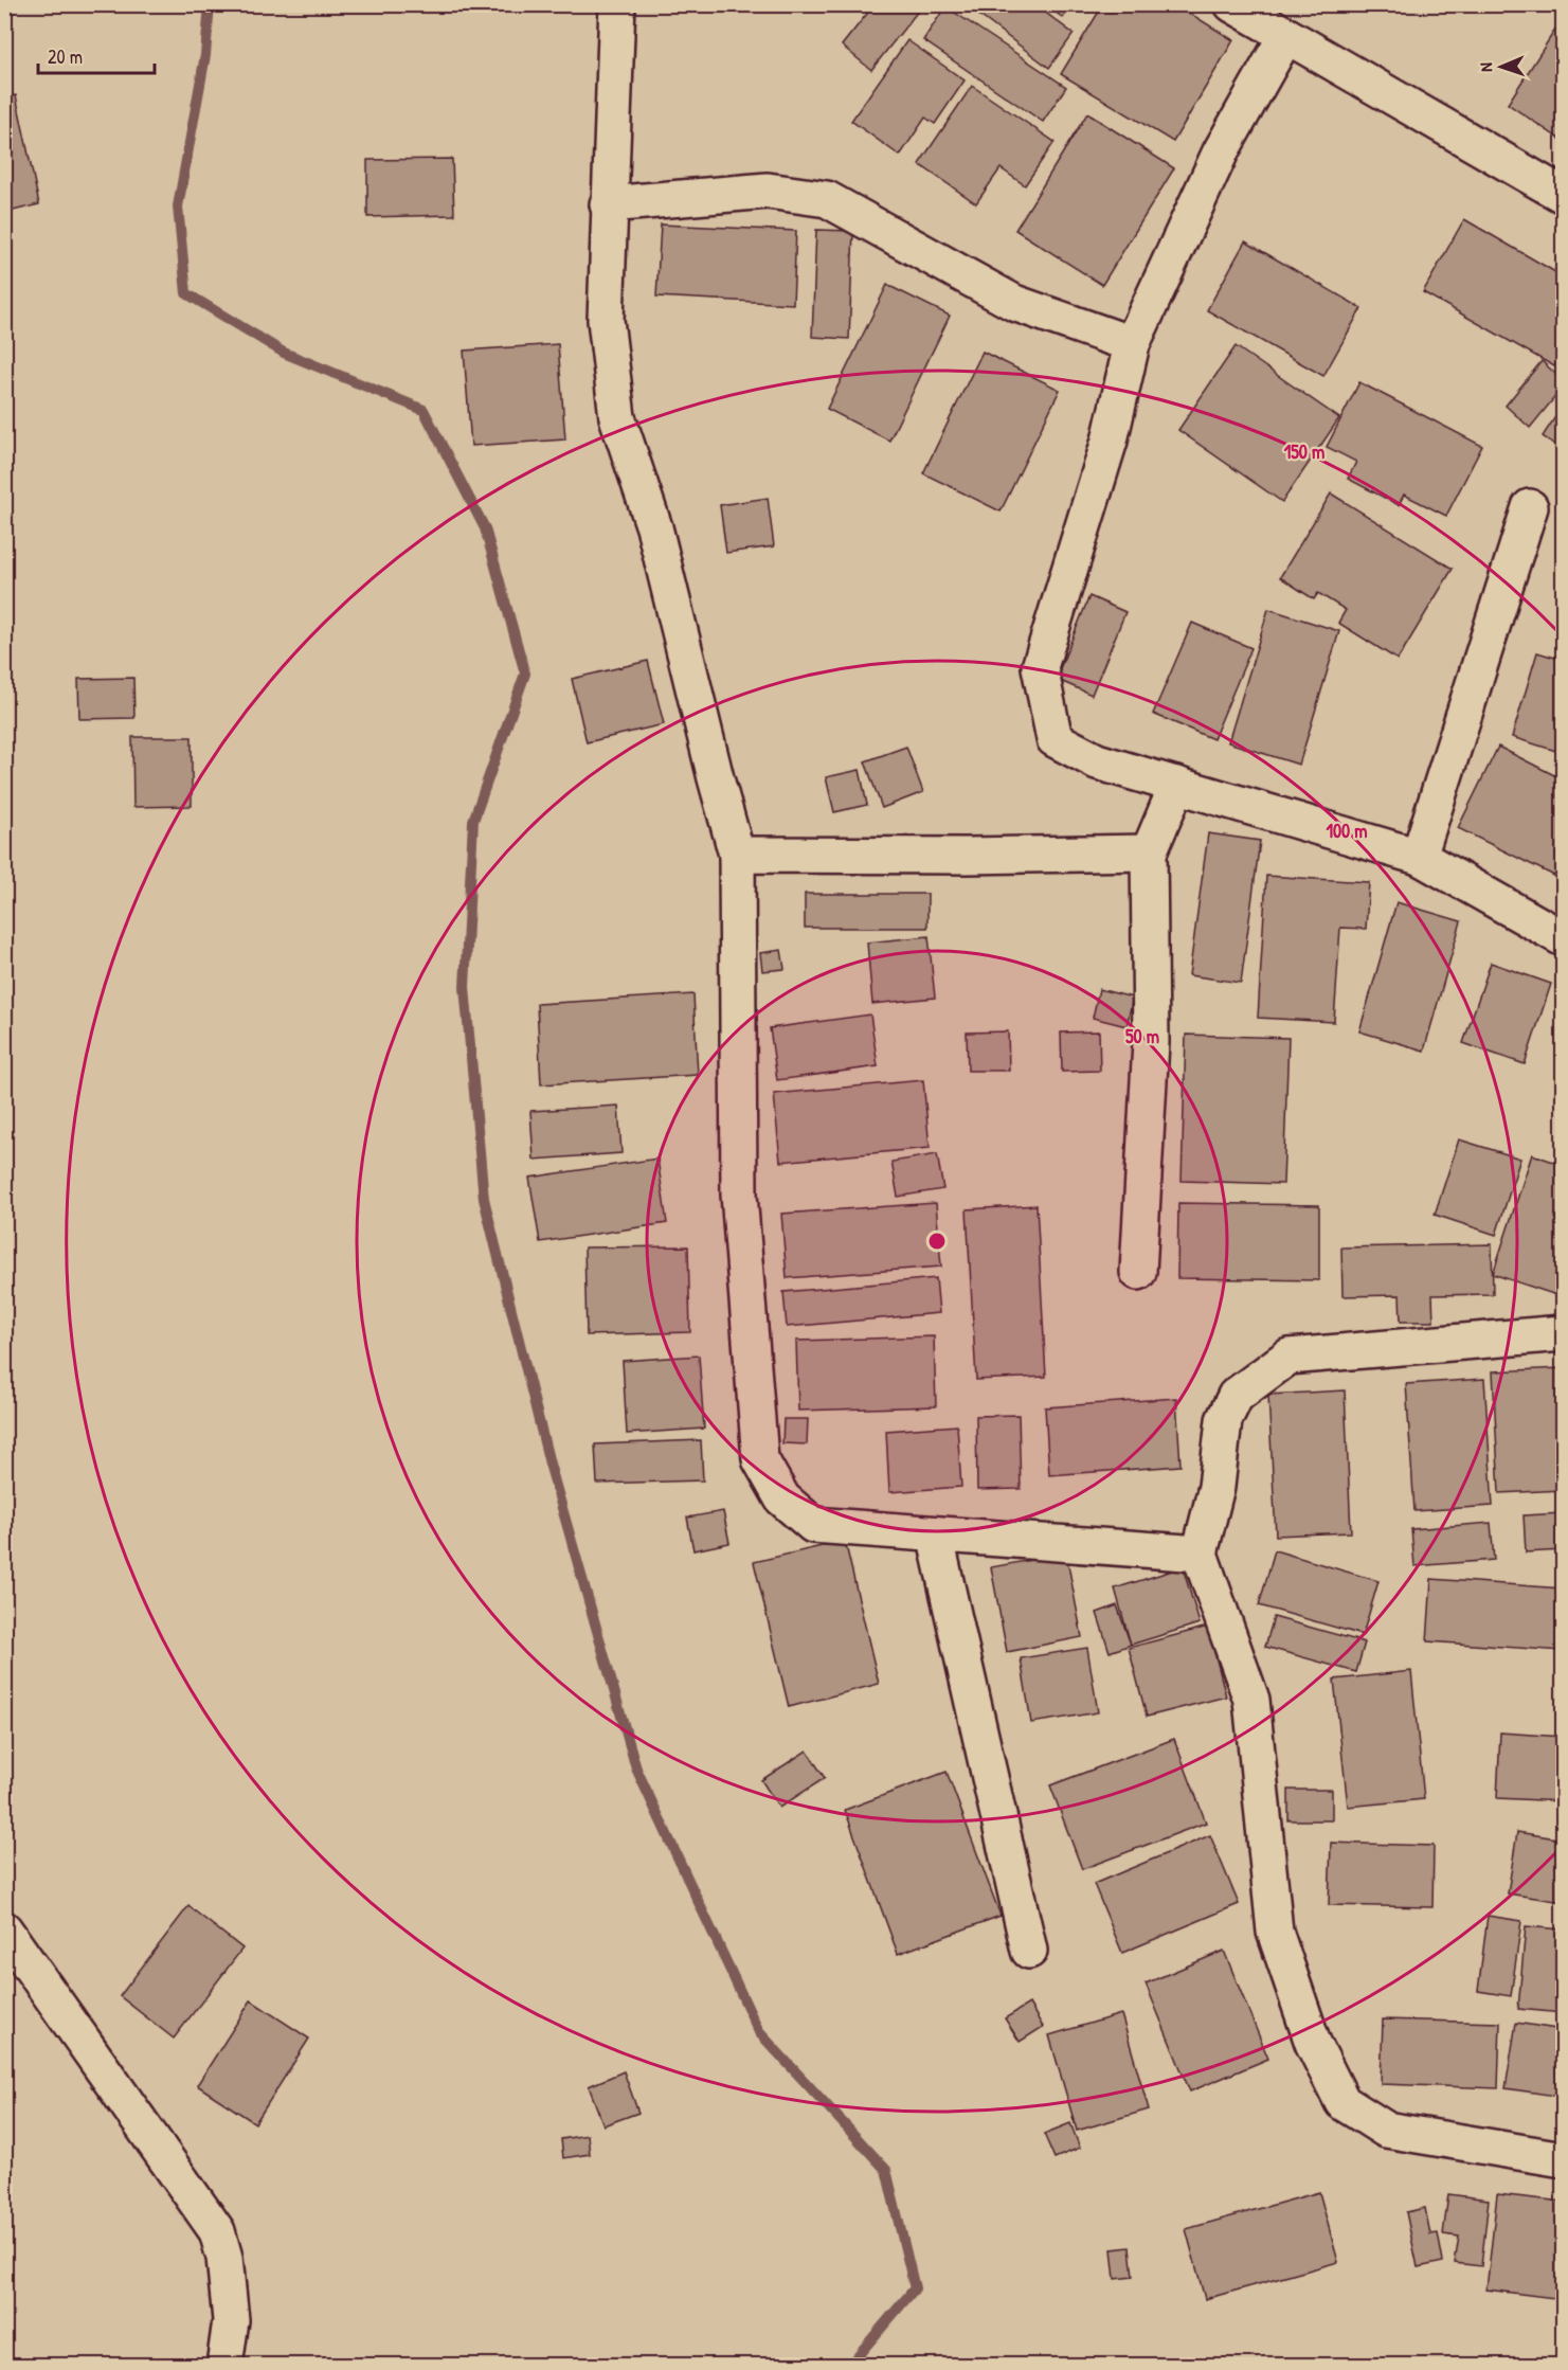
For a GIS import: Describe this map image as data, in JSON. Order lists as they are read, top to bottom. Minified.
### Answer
{"scale_bar":"20 m","north":"left","rings":["150 m","100 m","50 m"]}
